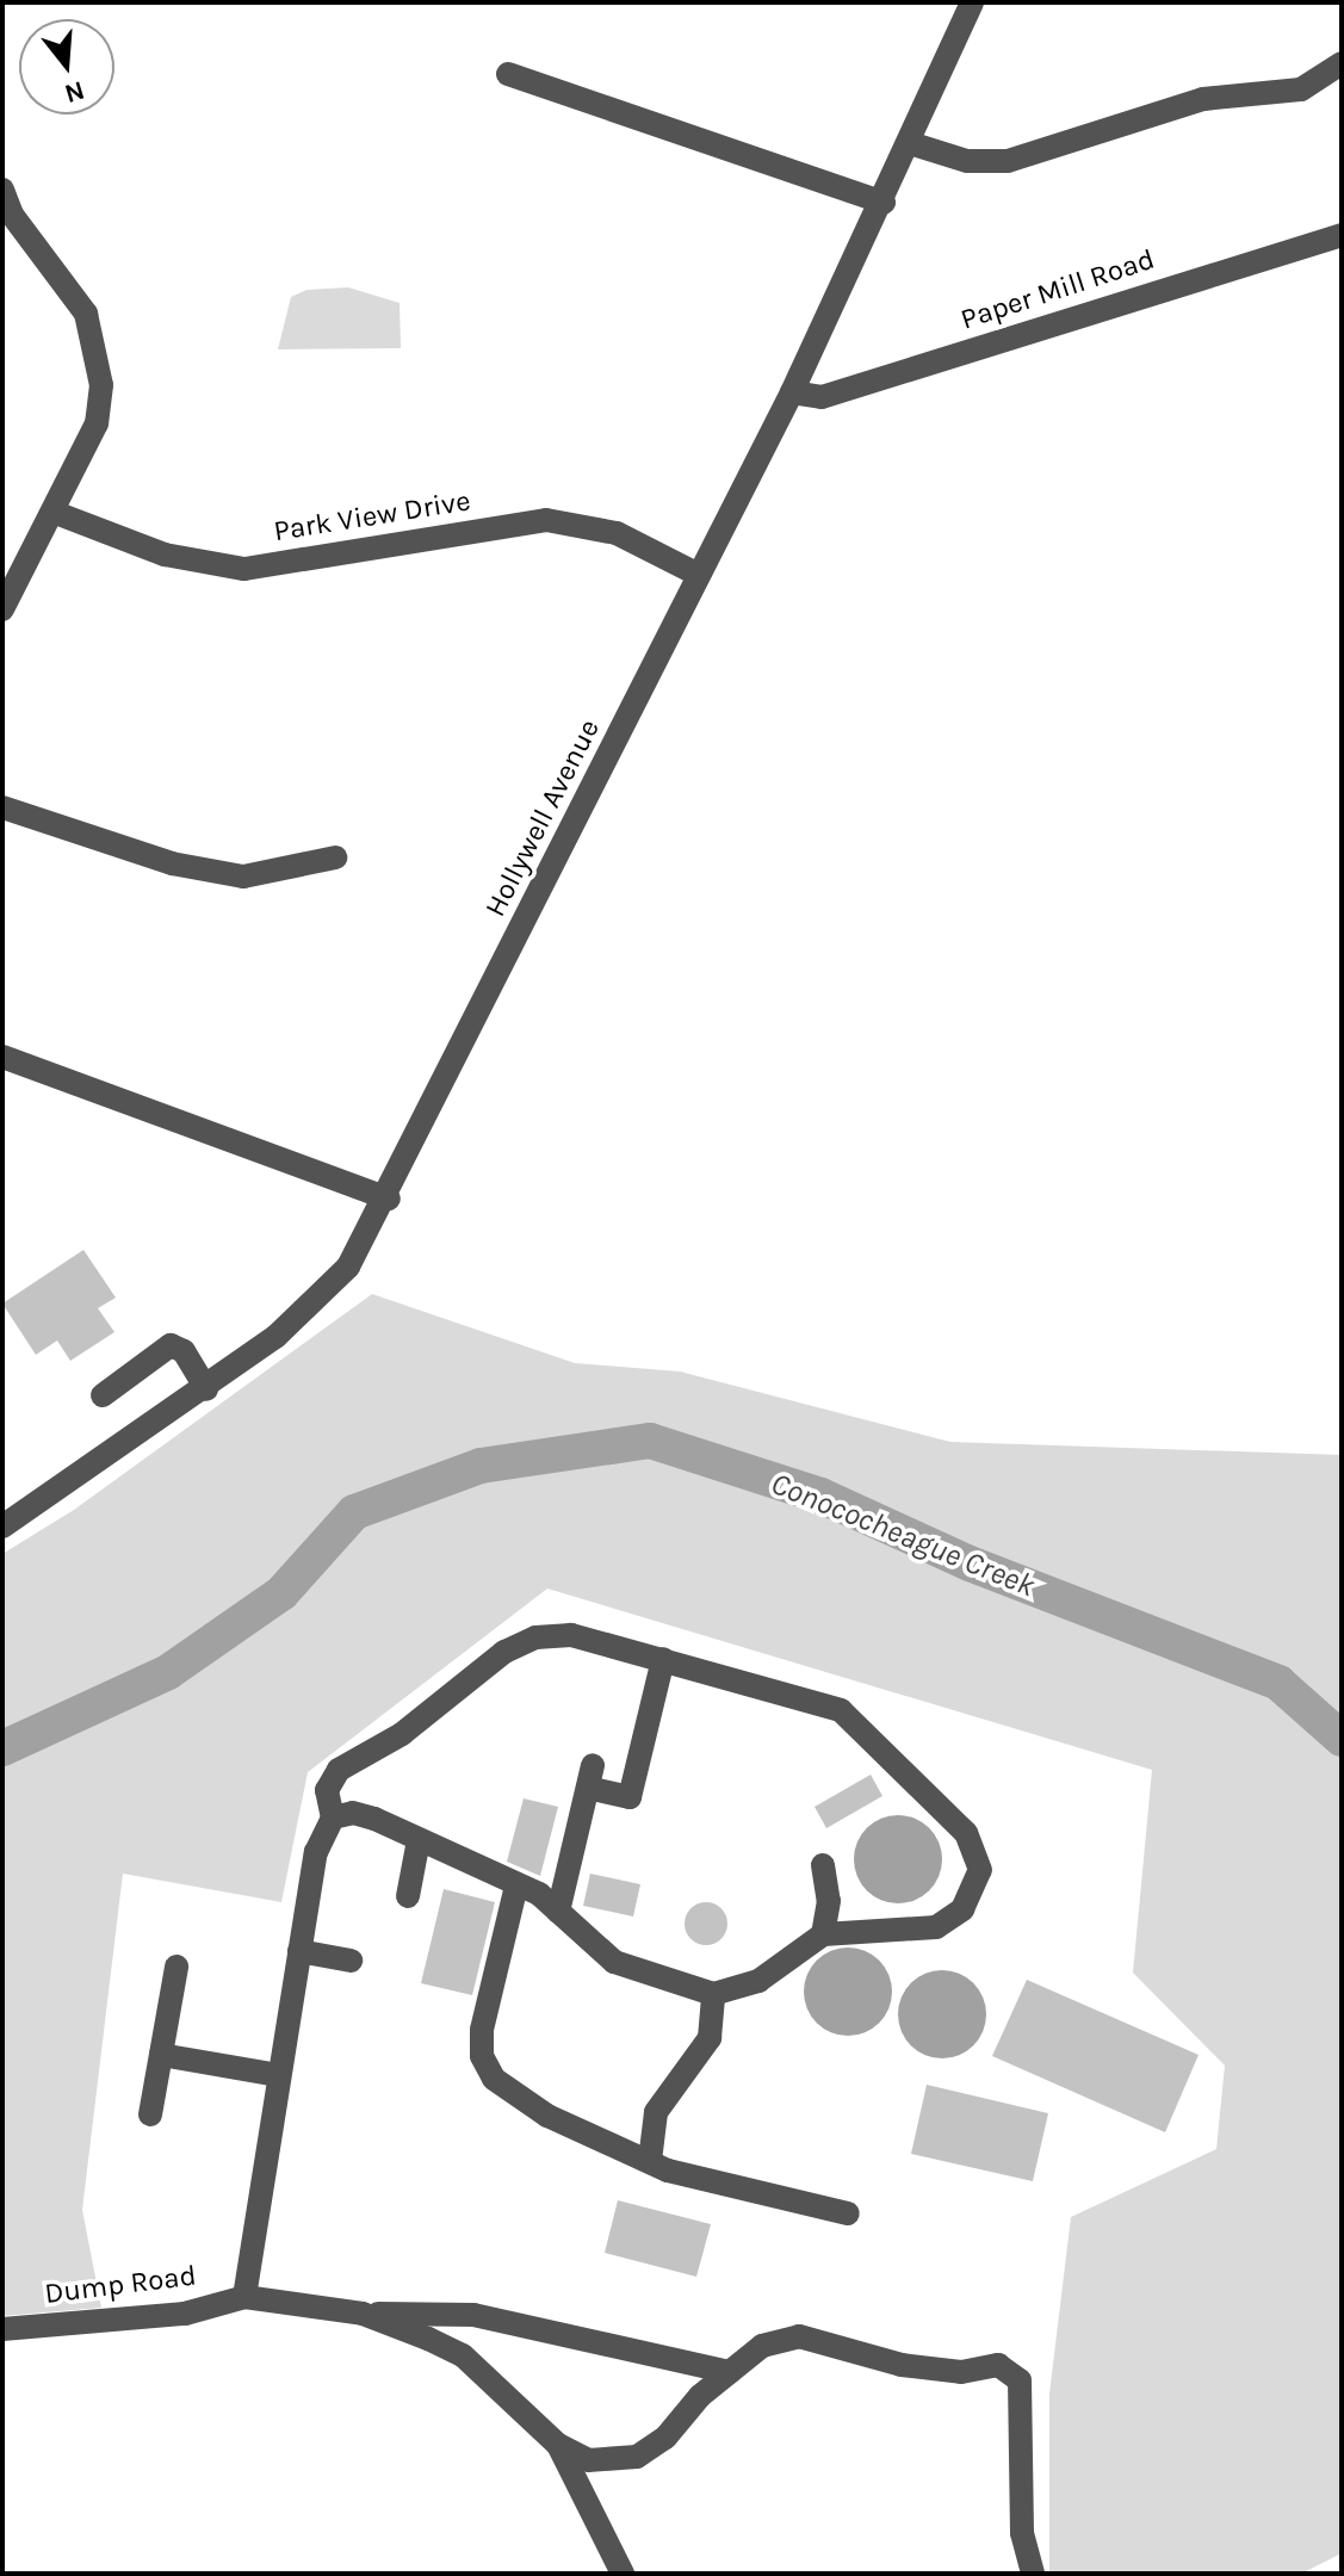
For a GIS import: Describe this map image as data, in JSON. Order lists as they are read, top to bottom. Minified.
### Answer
{"streets":{"street":["Paper Mill Road","Park View Drive","Hollywell Avenue","Dump Road"]},"crossings":[["Paper Mill Road","Hollywell Avenue"],["Park View Drive","Hollywell Avenue"]],"water":["Conococheague Creek"],"north":"bottom"}
